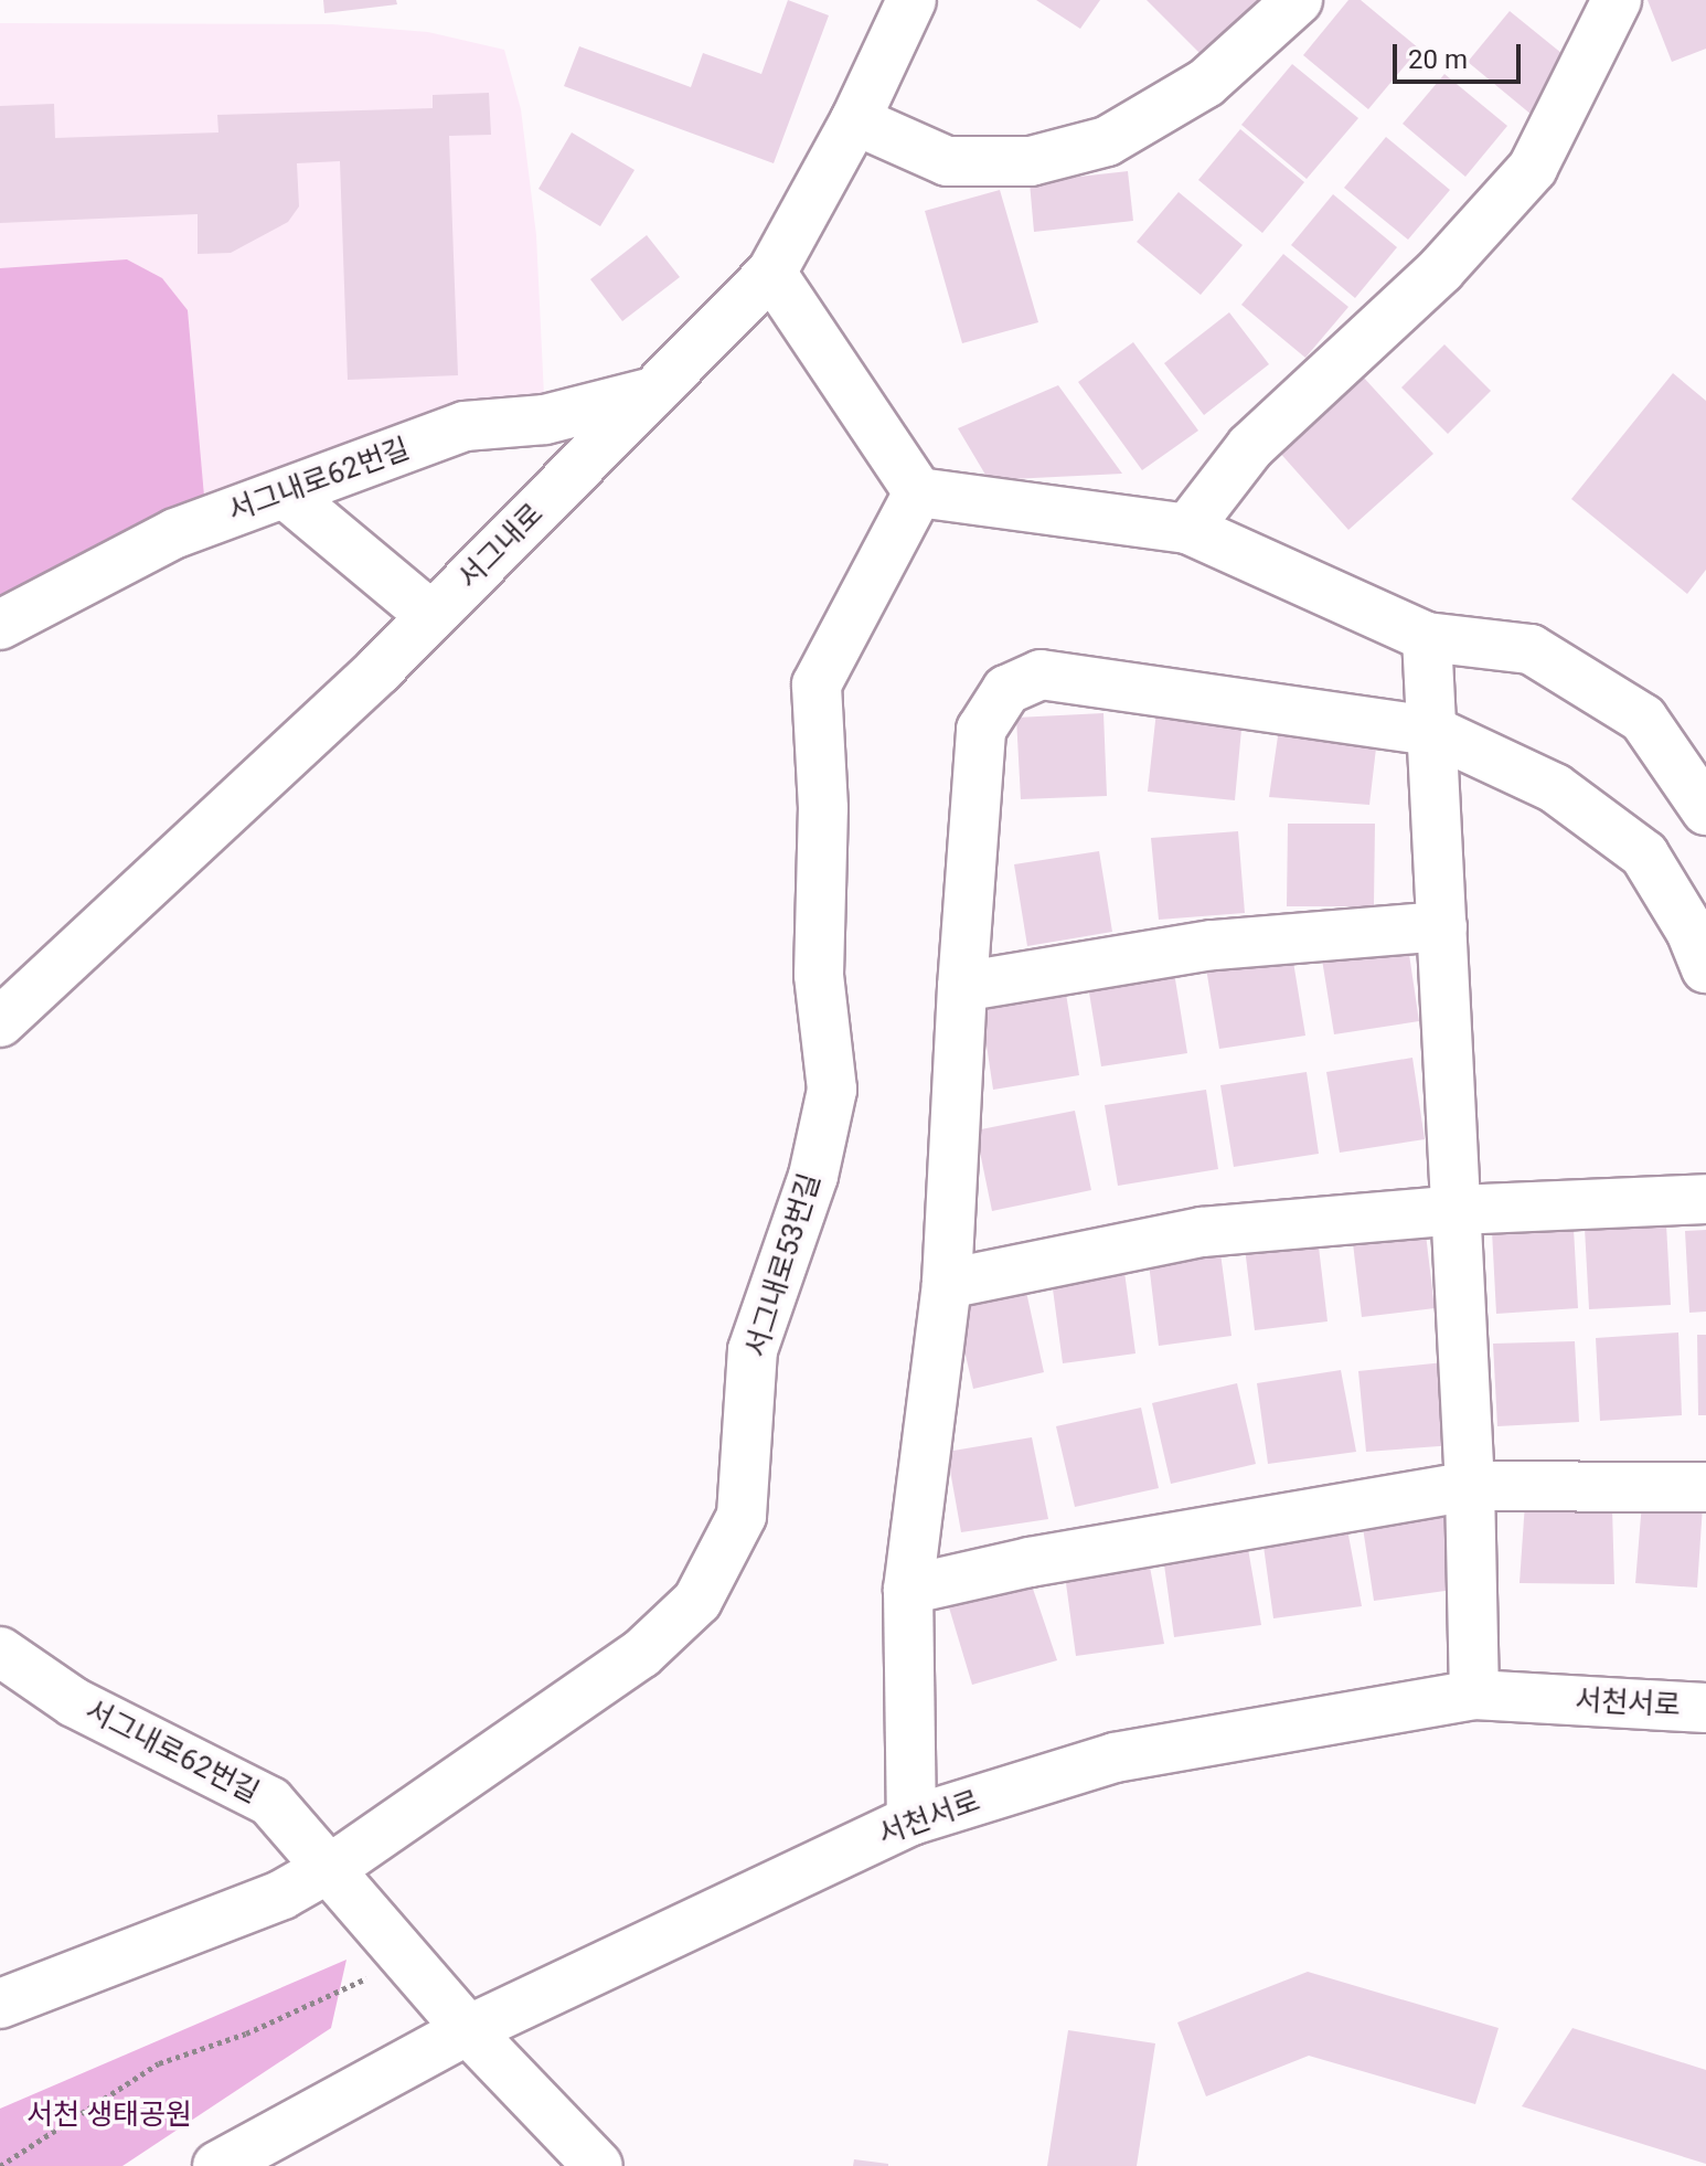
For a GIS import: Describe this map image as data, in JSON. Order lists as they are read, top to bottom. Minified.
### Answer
{"streets":{"street":["서그내로62번길","서그내로","서그내로53번길","서천서로"]},"crossings":[["서그내로62번길","서그내로"],["서그내로62번길","서그내로53번길"],["서그내로62번길","서천서로"]],"parks":["서천 생태공원"],"scale_bar":"20 m"}
